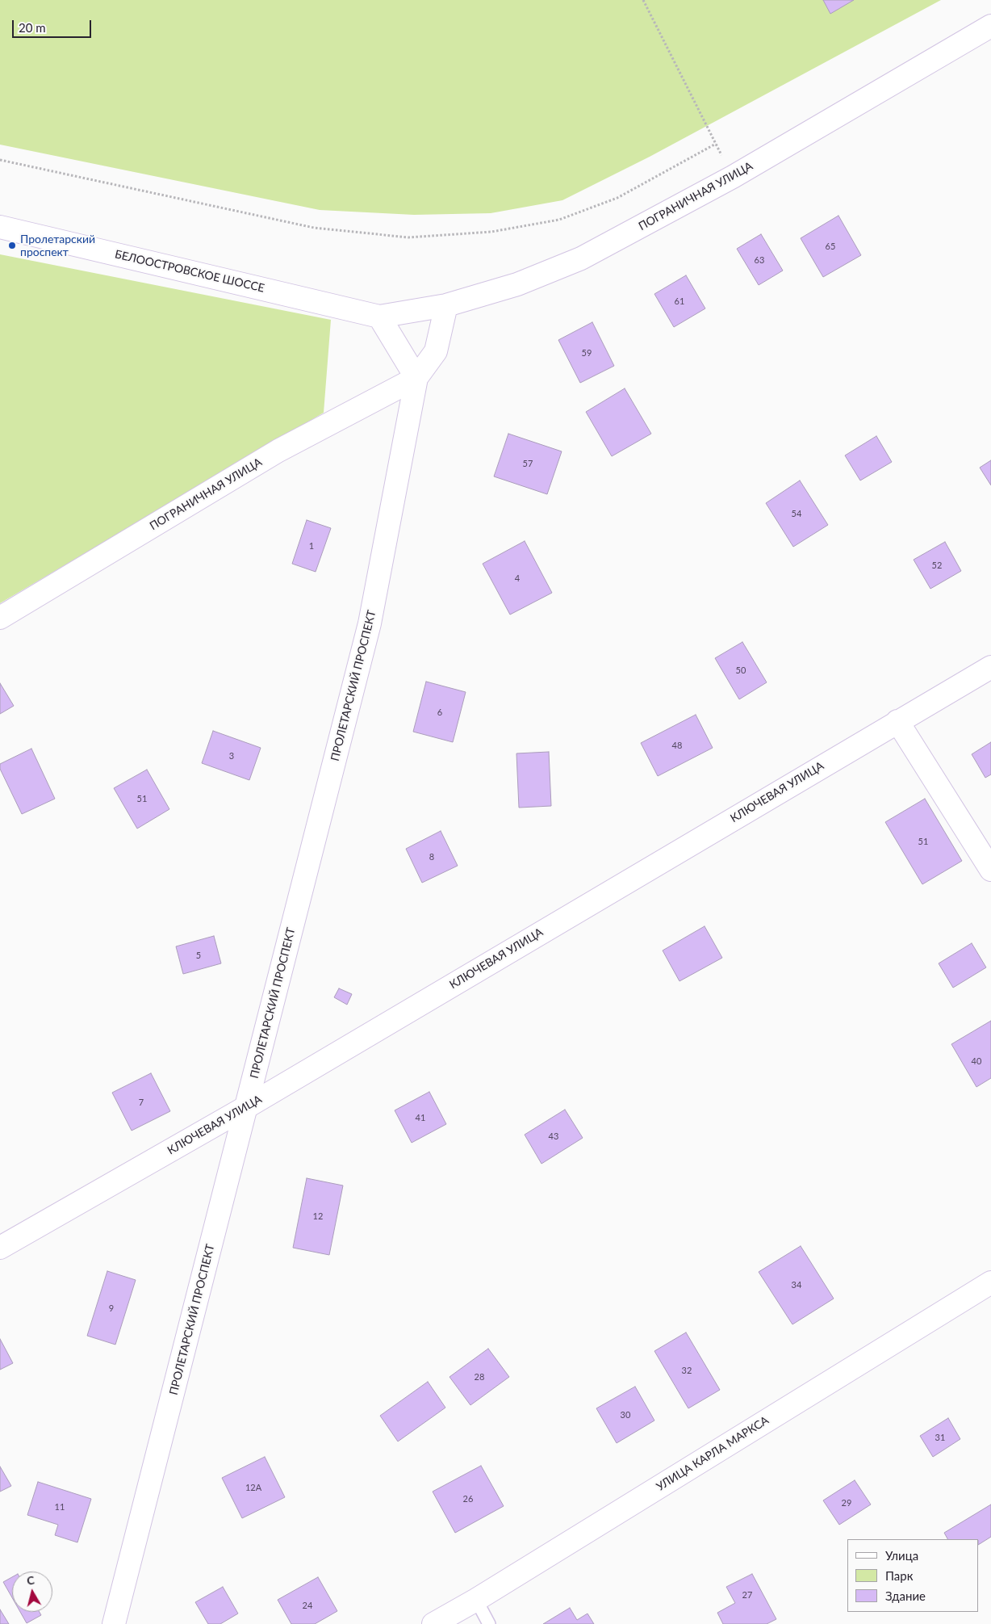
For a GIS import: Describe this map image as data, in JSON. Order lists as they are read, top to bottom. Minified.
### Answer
{"streets":{"street":["ПОГРАНИЧНАЯ УЛИЦА","БЕЛООСТРОВСКОЕ ШОССЕ","ПРОЛЕТАРСКИЙ ПРОСПЕКТ","КЛЮЧЕВАЯ УЛИЦА","УЛИЦА КАРЛА МАРКСА"]},"crossings":[["ПОГРАНИЧНАЯ УЛИЦА","БЕЛООСТРОВСКОЕ ШОССЕ"],["ПОГРАНИЧНАЯ УЛИЦА","ПРОЛЕТАРСКИЙ ПРОСПЕКТ"],["ПРОЛЕТАРСКИЙ ПРОСПЕКТ","КЛЮЧЕВАЯ УЛИЦА"]],"places":["Пролетарский проспект"],"house_numbers":["65","63","61","59","57","54","1","52","4","50","6","48","3","51","51","8","5","40","7","41","43","12","34","9","32","28","30","31","12А","26","29","11","27","24"],"legend":["Улица","Парк","Здание"],"scale_bar":"20 m","north":"top"}
